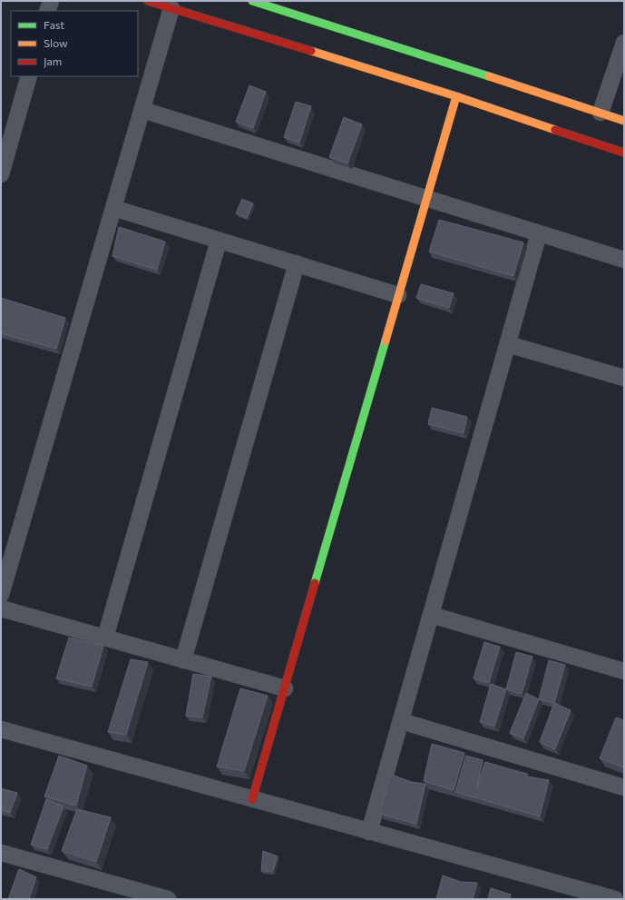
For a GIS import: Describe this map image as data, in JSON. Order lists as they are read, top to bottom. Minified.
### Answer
{"legend":["Fast","Slow","Jam"]}
